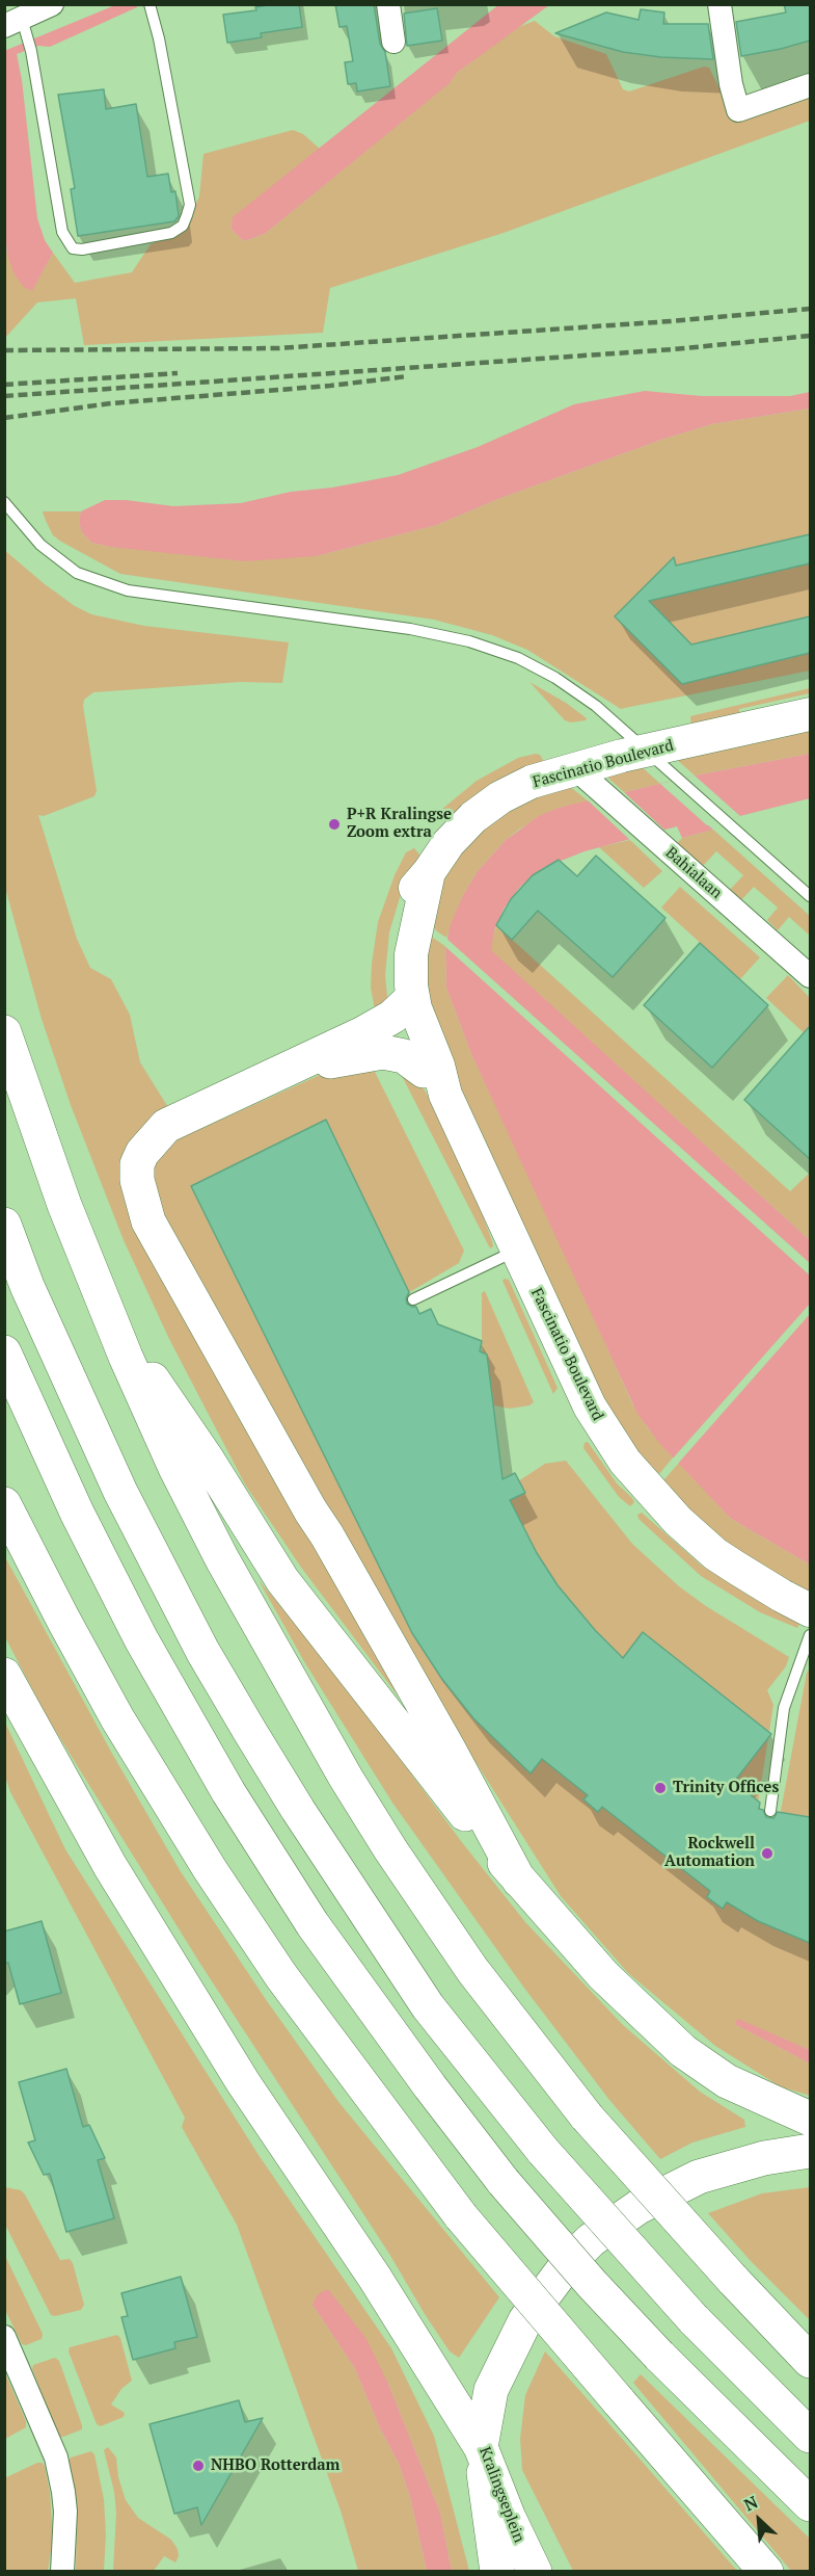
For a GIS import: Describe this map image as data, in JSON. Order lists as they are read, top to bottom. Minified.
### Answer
{"streets":{"main road":["Kralingseplein"],"street":["Fascinatio Boulevard","Bahialaan"]},"crossings":[["Fascinatio Boulevard","Bahialaan"]],"places":["P+R Kralingse Zoom extra","Trinity Offices","Rockwell Automation","NHBO Rotterdam"],"north":"top left"}
